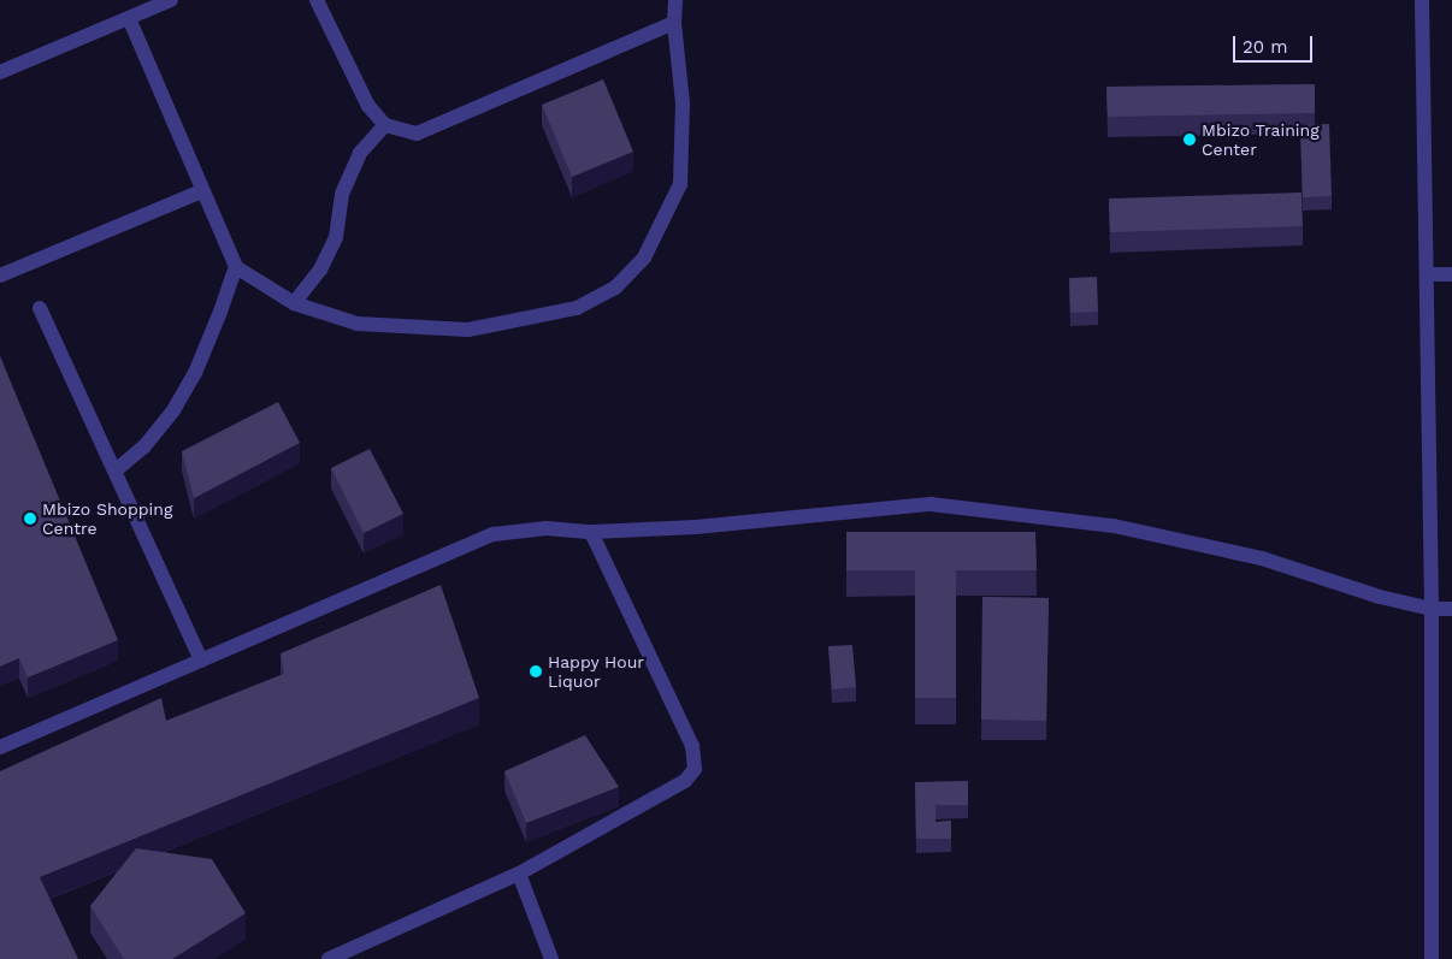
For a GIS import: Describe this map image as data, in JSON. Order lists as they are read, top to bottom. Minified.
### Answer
{"places":["Mbizo Training Center","Mbizo Shopping Centre","Happy Hour Liquor"],"scale_bar":"20 m"}
